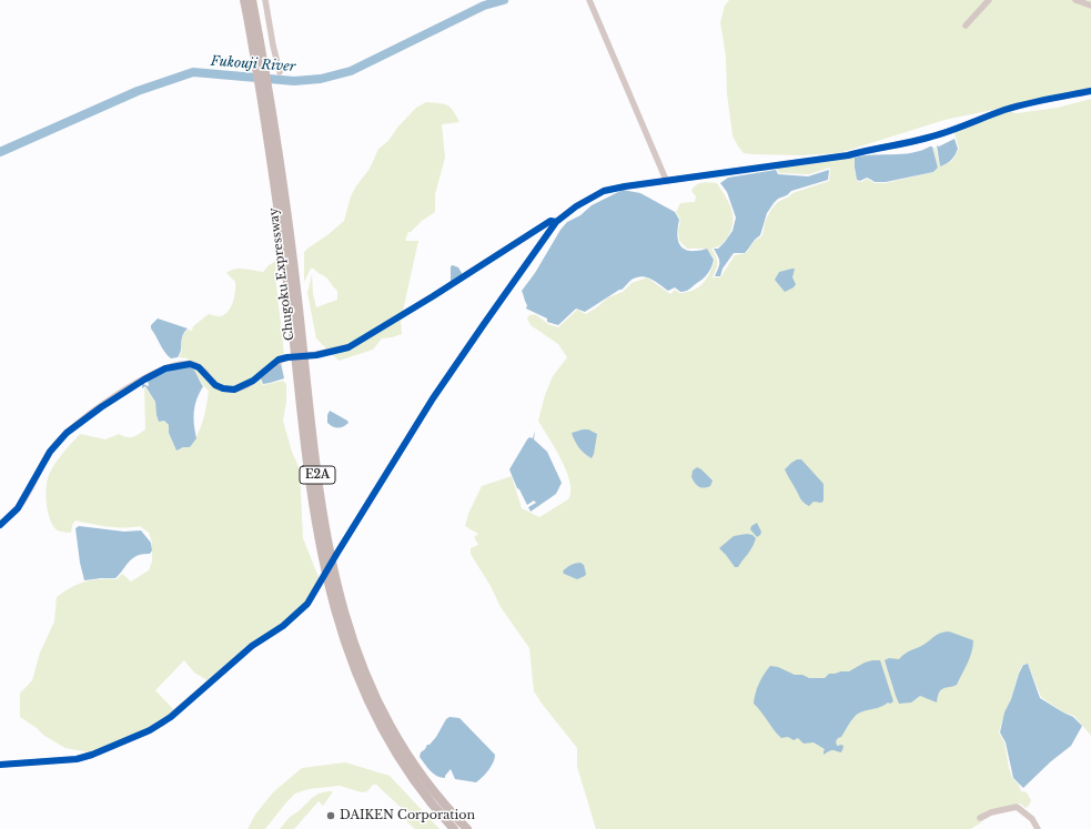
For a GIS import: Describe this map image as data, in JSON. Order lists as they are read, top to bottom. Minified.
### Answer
{"streets":{"highway":["Chugoku Expressway","E2A"]},"water":["Fukouji River"],"places":["DAIKEN Corporation"]}
